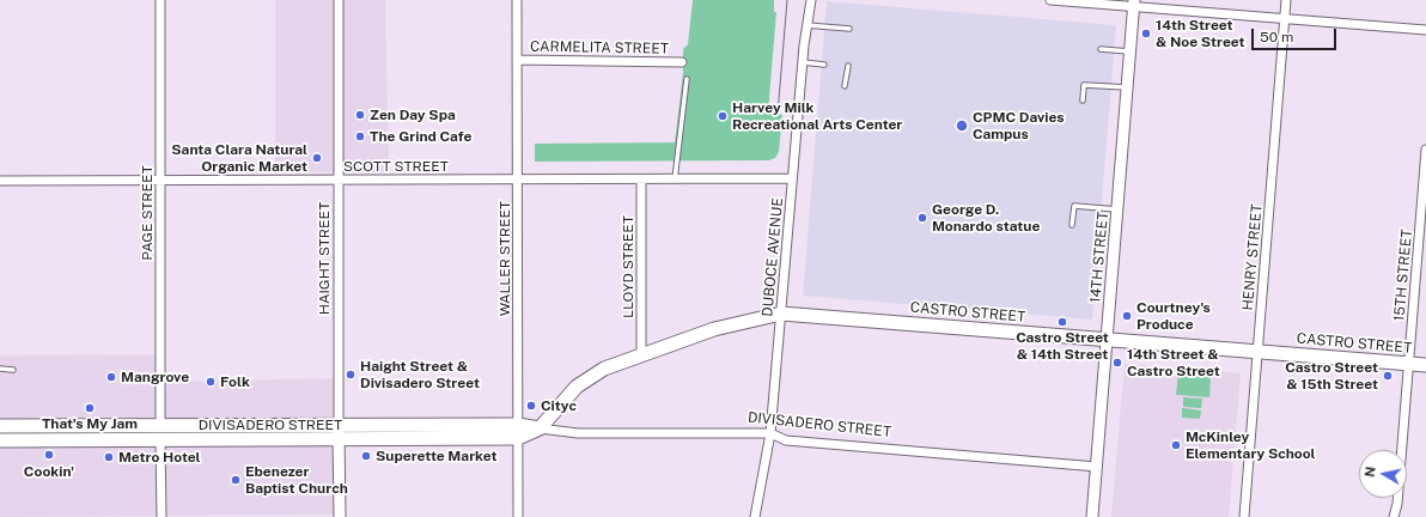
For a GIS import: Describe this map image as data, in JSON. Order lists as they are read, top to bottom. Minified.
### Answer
{"streets":{"main road":["CASTRO STREET","DIVISADERO STREET"],"street":["CARMELITA STREET","SCOTT STREET","PAGE STREET","DUBOCE AVENUE","14TH STREET","HENRY STREET","HAIGHT STREET","WALLER STREET","LLOYD STREET","15TH STREET"]},"crossings":[["CARMELITA STREET","WALLER STREET"],["SCOTT STREET","PAGE STREET"],["SCOTT STREET","DUBOCE AVENUE"],["SCOTT STREET","HAIGHT STREET"],["SCOTT STREET","WALLER STREET"],["SCOTT STREET","LLOYD STREET"],["PAGE STREET","DIVISADERO STREET"],["DUBOCE AVENUE","CASTRO STREET"],["DUBOCE AVENUE","DIVISADERO STREET"],["14TH STREET","CASTRO STREET"],["14TH STREET","DIVISADERO STREET"],["HENRY STREET","CASTRO STREET"],["HAIGHT STREET","DIVISADERO STREET"],["WALLER STREET","DIVISADERO STREET"],["LLOYD STREET","CASTRO STREET"],["15TH STREET","CASTRO STREET"],["CASTRO STREET","DIVISADERO STREET"]],"places":["14th Street & Noe Street","Zen Day Spa","Harvey Milk Recreational Arts Center","CPMC Davies Campus","The Grind Cafe","Santa Clara Natural Organic Market","George D. Monardo statue","Courtney's Produce","Castro Street & 14th Street","14th Street & Castro Street","Haight Street & Divisadero Street","Castro Street & 15th Street","Mangrove","Folk","Cityc","That's My Jam","McKinley Elementary School","Cookin'","Superette Market","Metro Hotel","Ebenezer Baptist Church"],"scale_bar":"50 m","north":"left"}
